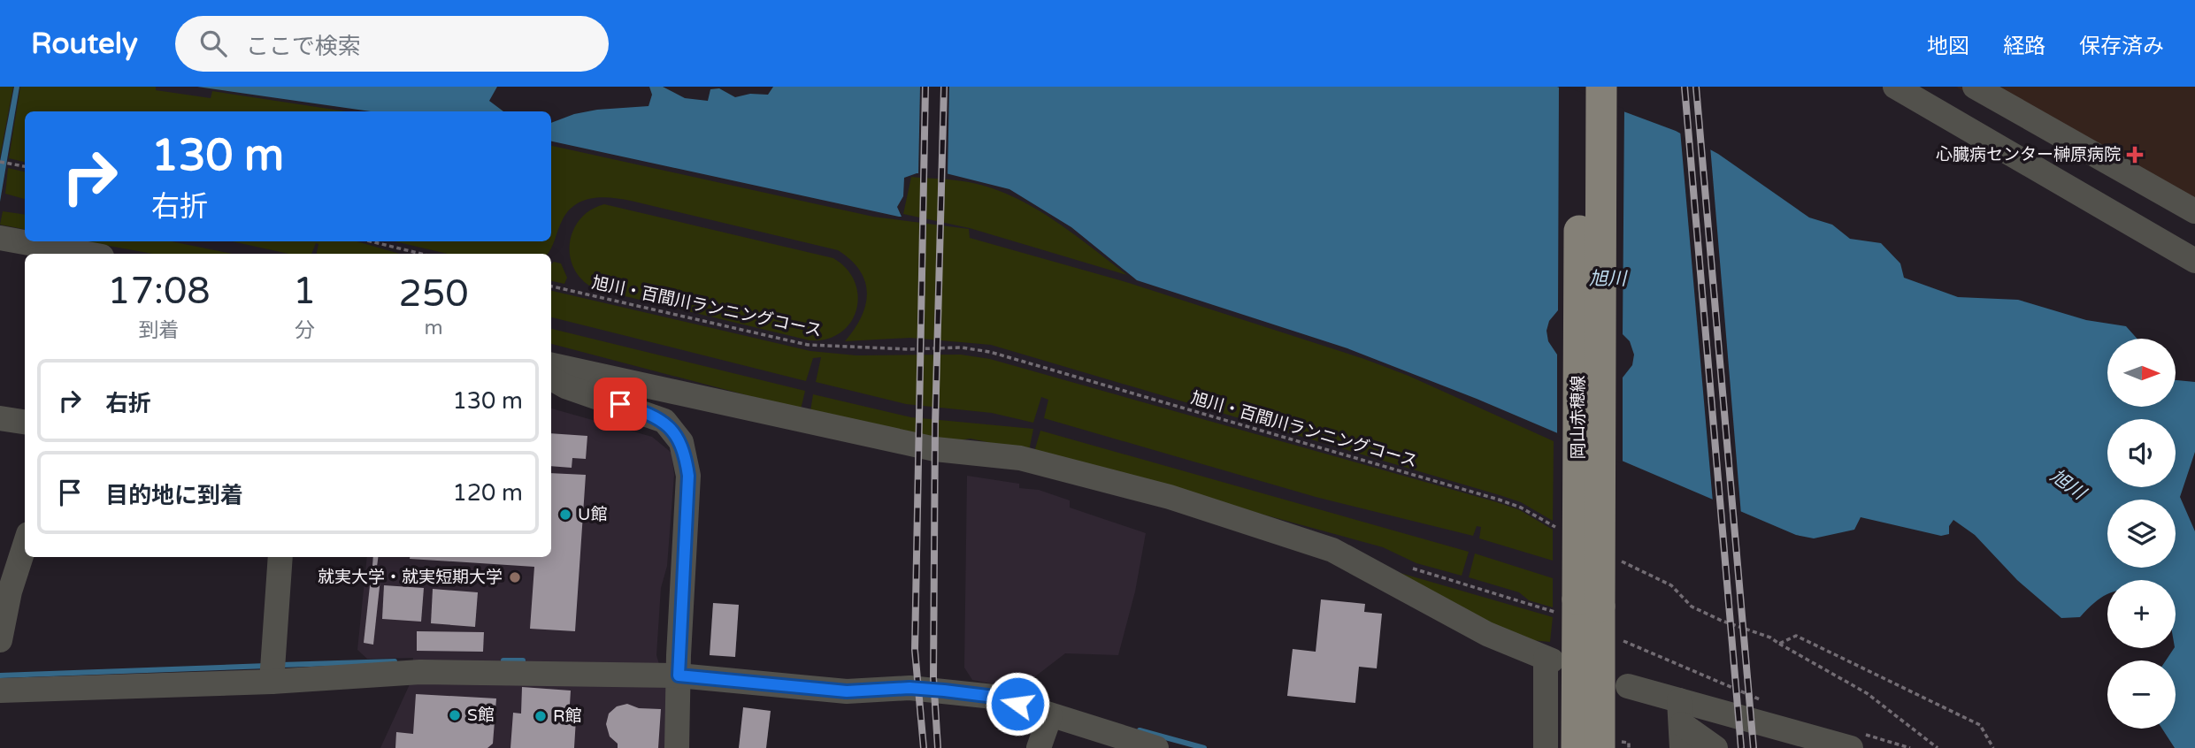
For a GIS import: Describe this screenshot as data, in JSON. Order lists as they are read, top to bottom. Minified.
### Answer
{"streets":{"main road":["岡山赤穂線"],"path":["旭川・百間川ランニングコース"]},"water":["旭川"],"places":{"health":["心臓病センター榊原病院"],"other":["U館","就実大学・就実短期大学","S館","R館"]},"north":"right","page":{"header":"Routely","search":"ここで検索","nav":["地図","経路","保存済み"],"turn":["130 m","右折"],"eta":["17:08","到着","1","分","250","m"],"map_buttons":["+","−"],"list":[{"name":"右折","value":"130 m"},{"name":"目的地に到着","value":"120 m"}]}}
